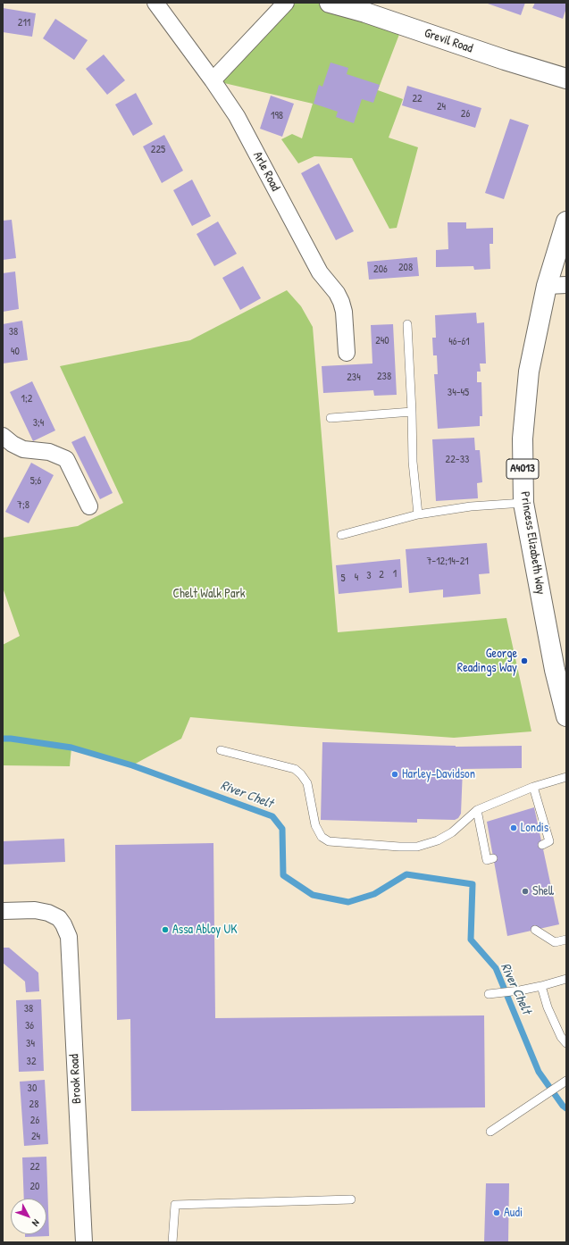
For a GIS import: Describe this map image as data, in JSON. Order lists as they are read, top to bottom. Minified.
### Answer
{"streets":{"main road":["Grevil Road","A4013","Princess Elizabeth Way"],"street":["Arle Road","Brook Road"]},"water":["River Chelt"],"parks":["Chelt Walk Park"],"places":["George Readings Way","Harley-Davidson","Londis","Shell","Assa Abloy UK","Audi"],"house_numbers":["211","22","24","26","198","225","208","206","38","240","46-61","40","238","234","34-45","1;2","3;4","22-33","5;6","7;8","7-12;14-21","1","2","3","4","5","38","36","34","32","30","28","26","24","22","20"],"north":"bottom right"}
